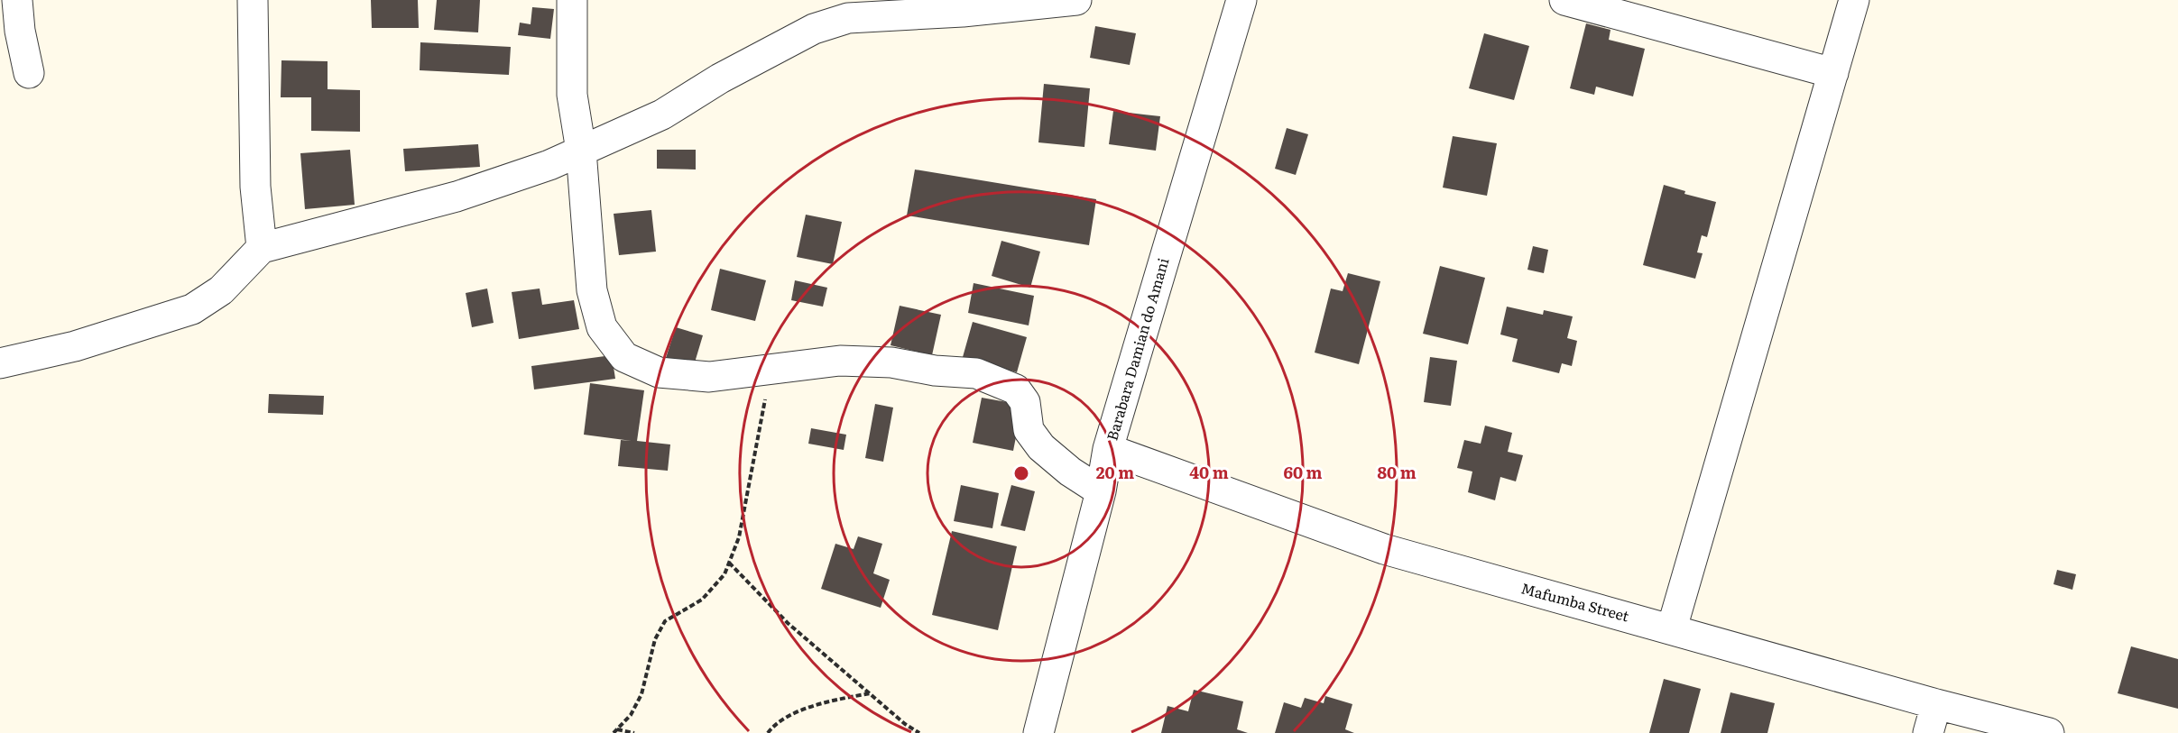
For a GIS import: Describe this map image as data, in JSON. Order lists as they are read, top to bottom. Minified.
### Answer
{"streets":{"street":["Barabara Damian do Amani","Mafumba Street"]},"crossings":[["Barabara Damian do Amani","Mafumba Street"]],"rings":["20 m","40 m","60 m","80 m"]}
